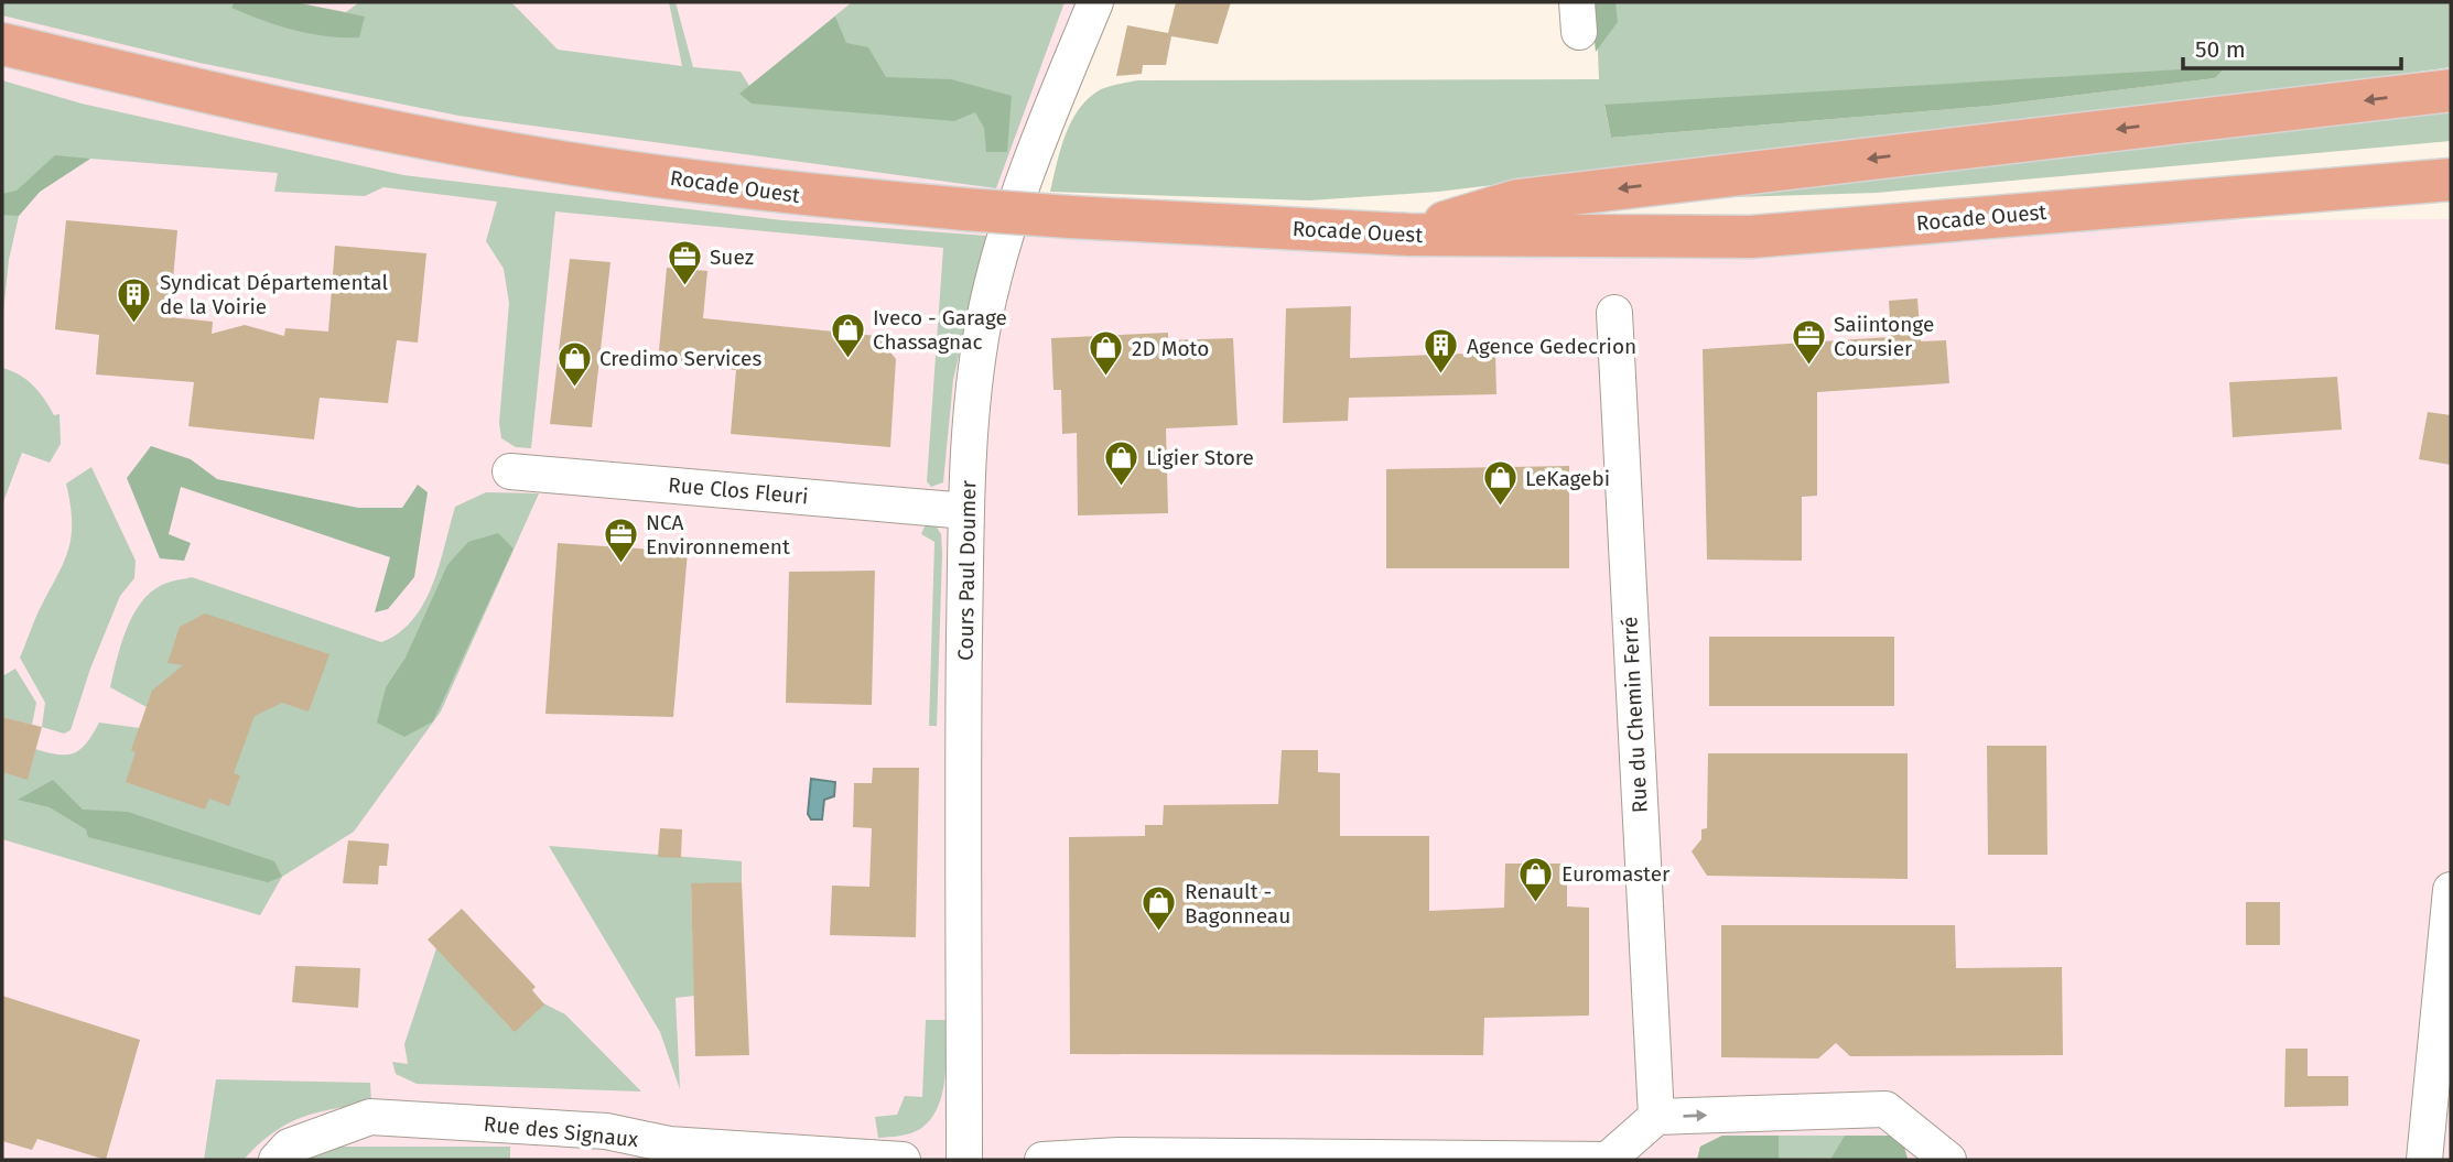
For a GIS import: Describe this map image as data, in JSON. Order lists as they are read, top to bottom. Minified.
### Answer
{"streets":{"main road":["Rocade Ouest"],"street":["Rue Clos Fleuri","Cours Paul Doumer","Rue du Chemin Ferré","Rue des Signaux"]},"crossings":[["Rue Clos Fleuri","Cours Paul Doumer"]],"places":{"office":["Suez","Saiintonge Coursier","NCA Environnement"],"building":["Syndicat Départemental de la Voirie","Agence Gedecrion"],"shop":["Iveco - Garage Chassagnac","2D Moto","Credimo Services","Ligier Store","LeKagebi","Euromaster","Renault - Bagonneau"]},"scale_bar":"50 m"}
